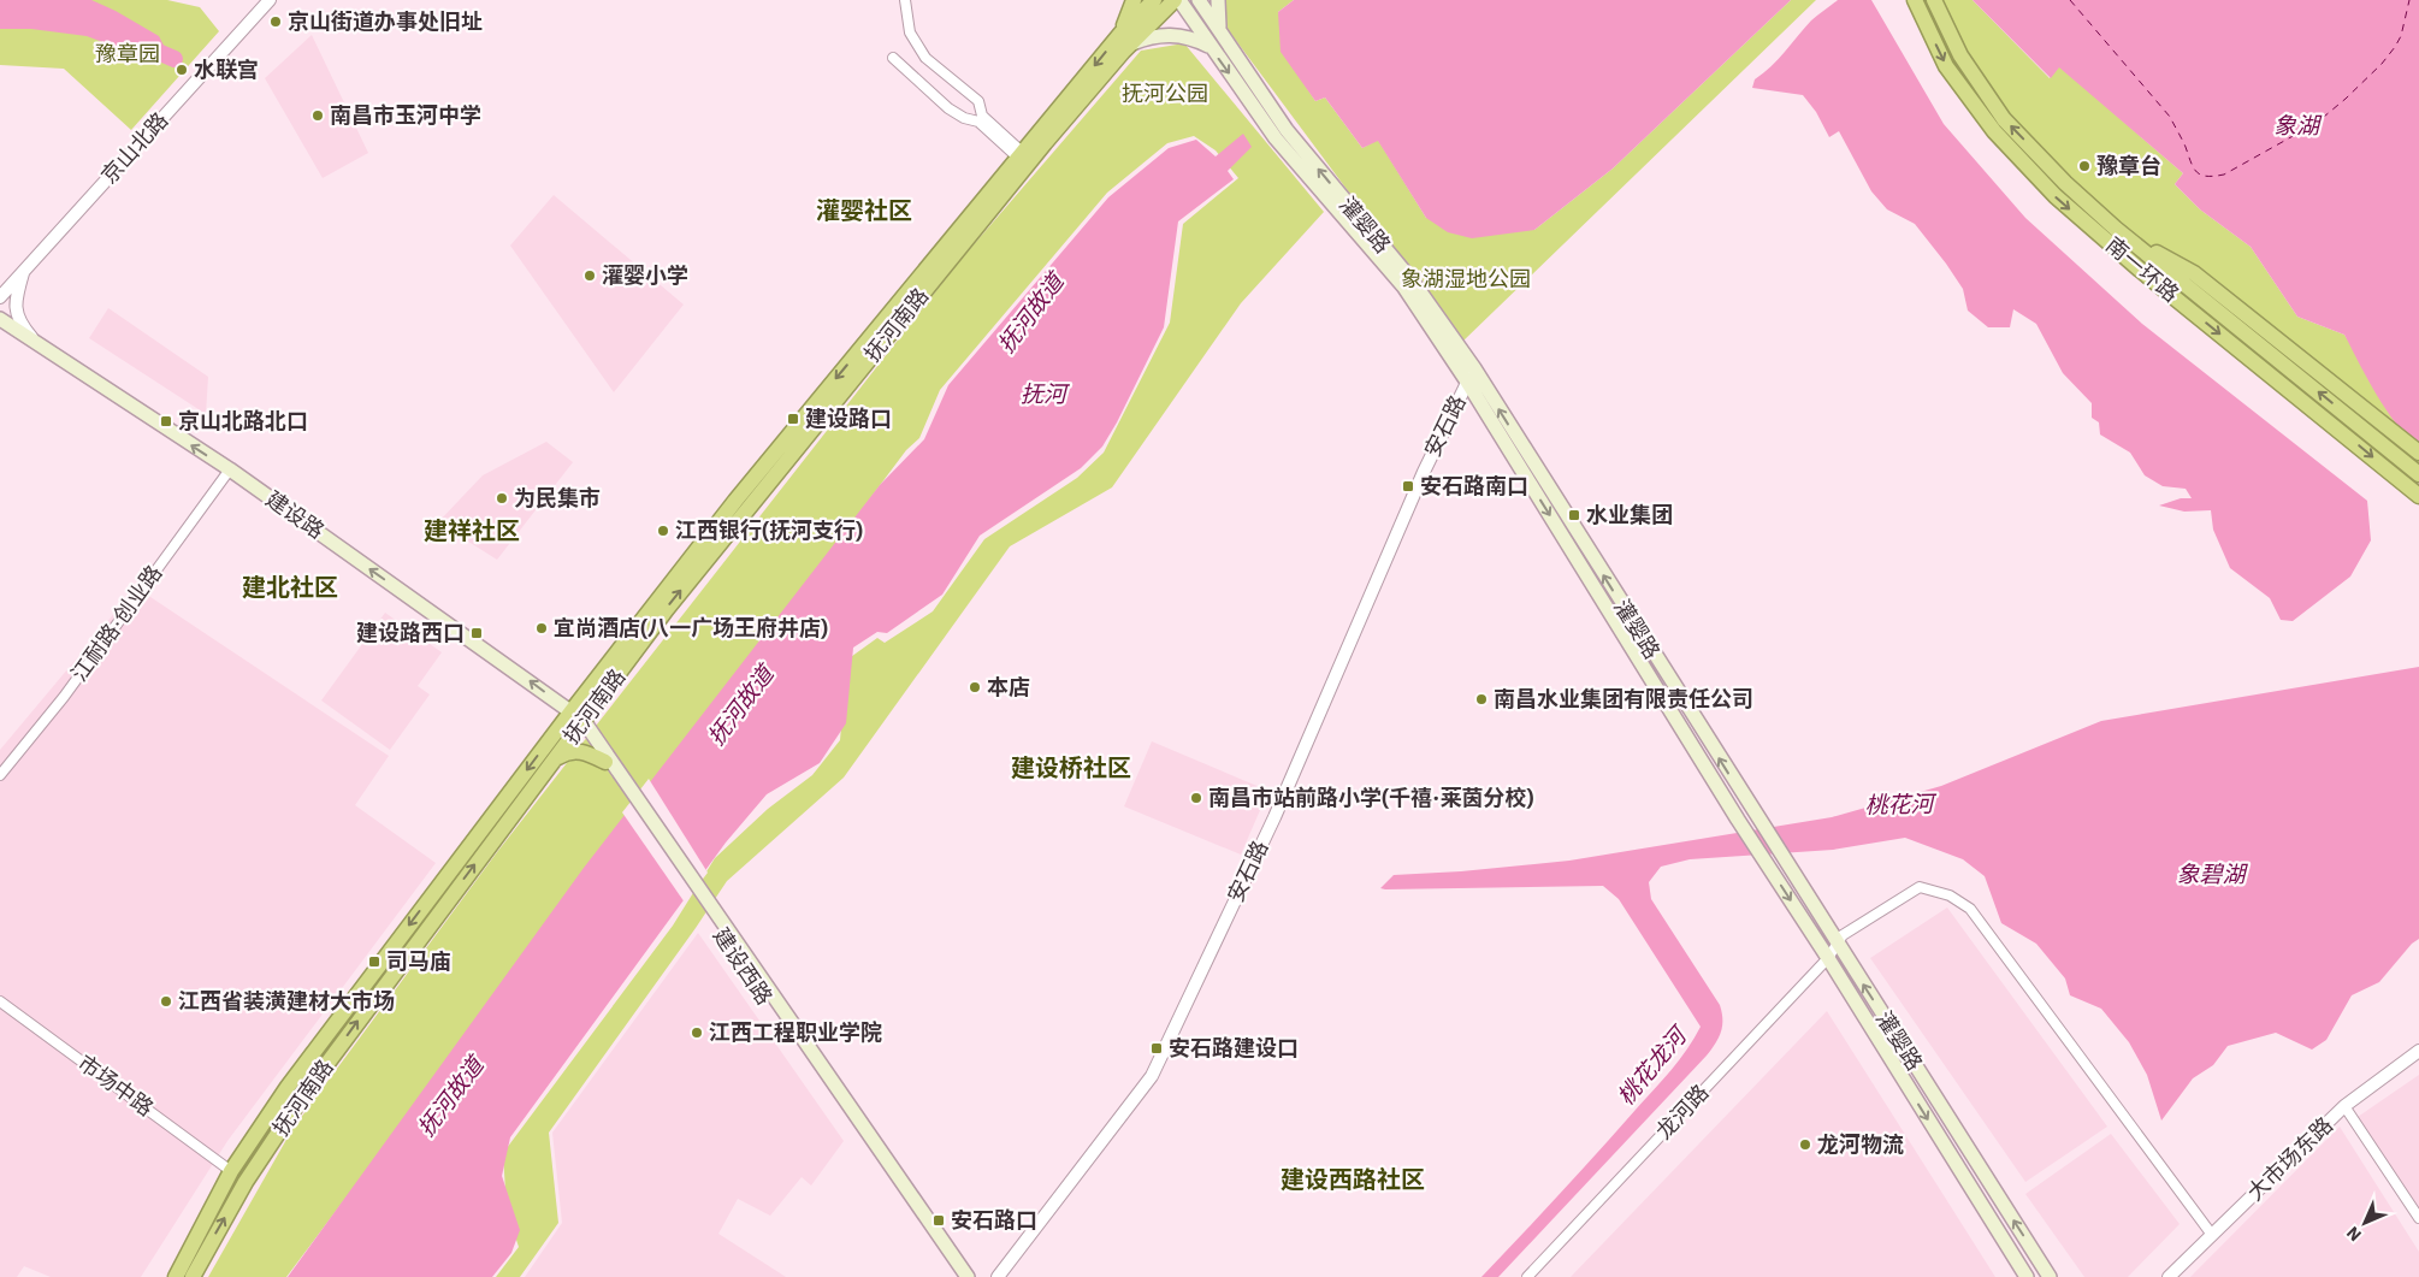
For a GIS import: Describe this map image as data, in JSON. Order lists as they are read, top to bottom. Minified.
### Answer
{"streets":{"highway":["南一环路","抚河南路"],"main road":["灌婴路","建设路","建设西路"],"street":["京山北路","安石路","江耐路·创业路","市场中路","龙河路","大市场东路"]},"crossings":[["灌婴路","安石路"],["灌婴路","龙河路"],["抚河南路","建设路"],["抚河南路","建设西路"],["抚河南路","市场中路"],["建设路","江耐路·创业路"],["建设路","建设西路"],["龙河路","大市场东路"]],"one_way":["建设路"],"districts":["灌婴社区","建祥社区","建北社区","建设桥社区","建设西路社区"],"water":["象湖","抚河故道","抚河","桃花河","象碧湖","桃花龙河"],"parks":["豫章园","抚河公园","象湖湿地公园"],"places":{"other":["京山街道办事处旧址","水联宫","南昌市玉河中学","豫章台","灌婴小学","为民集市","江西银行(抚河支行)","宜尚酒店(八一广场王府井店)","本店","南昌水业集团有限责任公司","南昌市站前路小学(千禧·莱茵分校)","江西省装潢建材大市场","江西工程职业学院","龙河物流"],"transit":["建设路口","京山北路北口","安石路南口","水业集团","建设路西口","司马庙","安石路建设口","安石路口"]},"north":"bottom left"}
